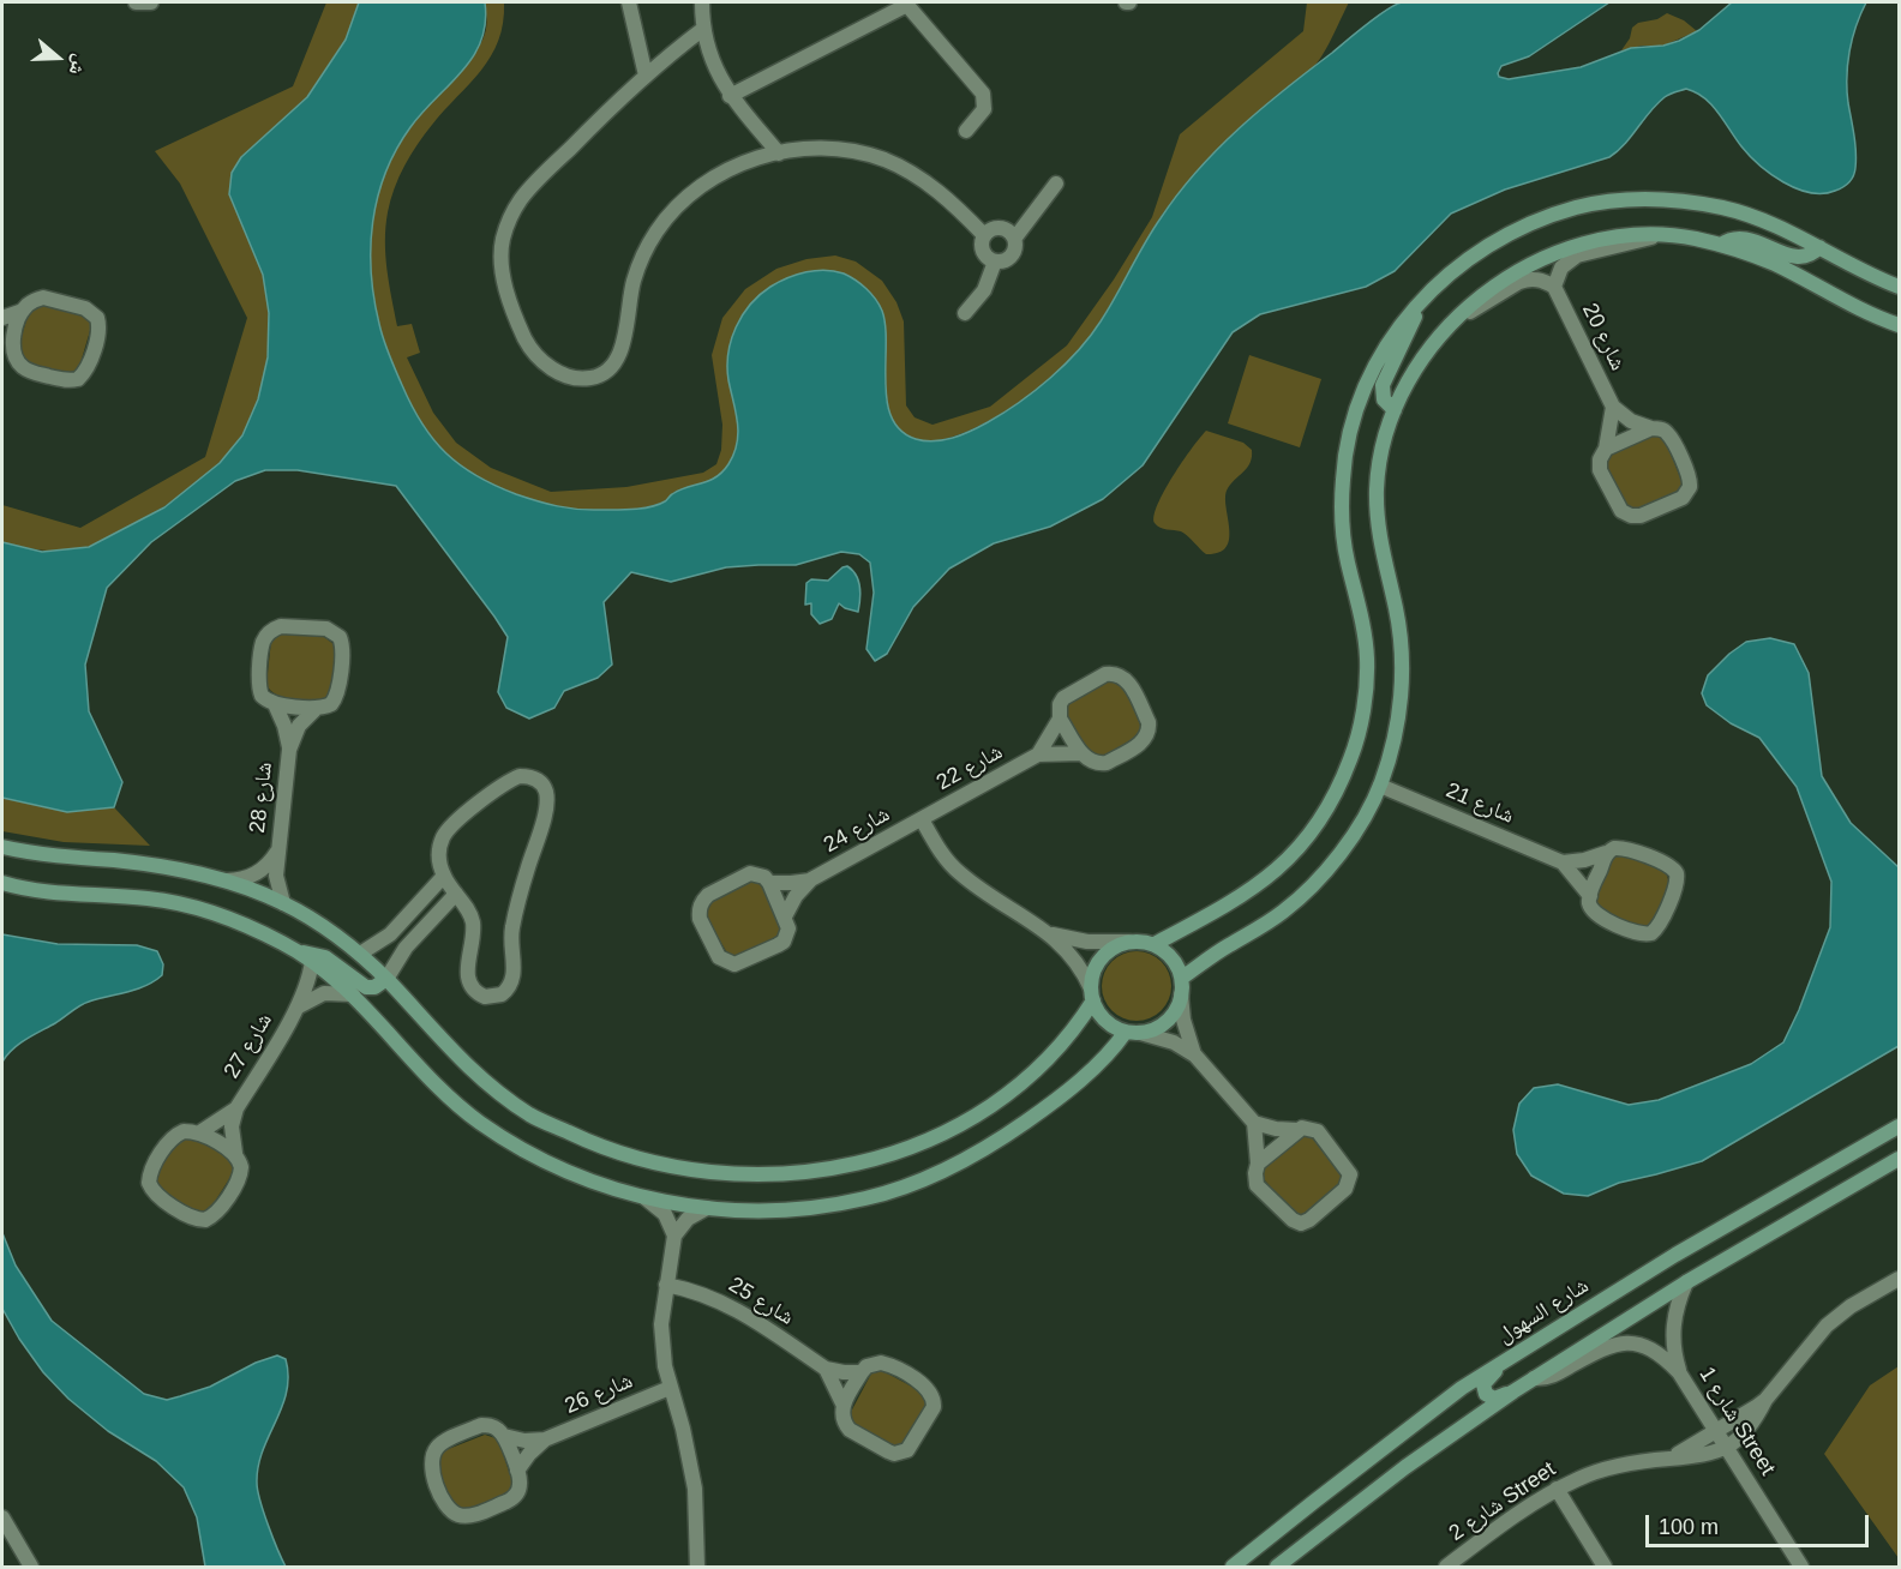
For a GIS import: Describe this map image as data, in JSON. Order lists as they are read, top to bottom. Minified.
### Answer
{"streets":{"street":["شارع 20","شارع 22","شارع 28","شارع 21","شارع 24","شارع 27","شارع 25","شارع السهول","شارع 26","شارع 1 Street","شارع 2 Street"]},"crossings":[["شارع 22","شارع 24"],["شارع 1 Street","شارع 2 Street"]],"scale_bar":"100 m","north":"right"}
